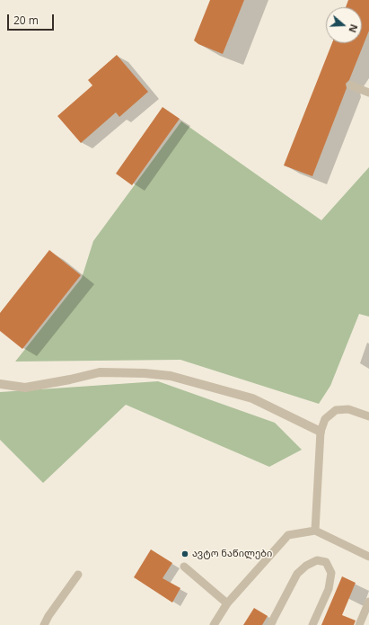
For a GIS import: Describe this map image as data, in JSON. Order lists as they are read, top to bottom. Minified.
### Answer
{"places":["ავტო ნაწილები"],"scale_bar":"20 m","north":"right"}
